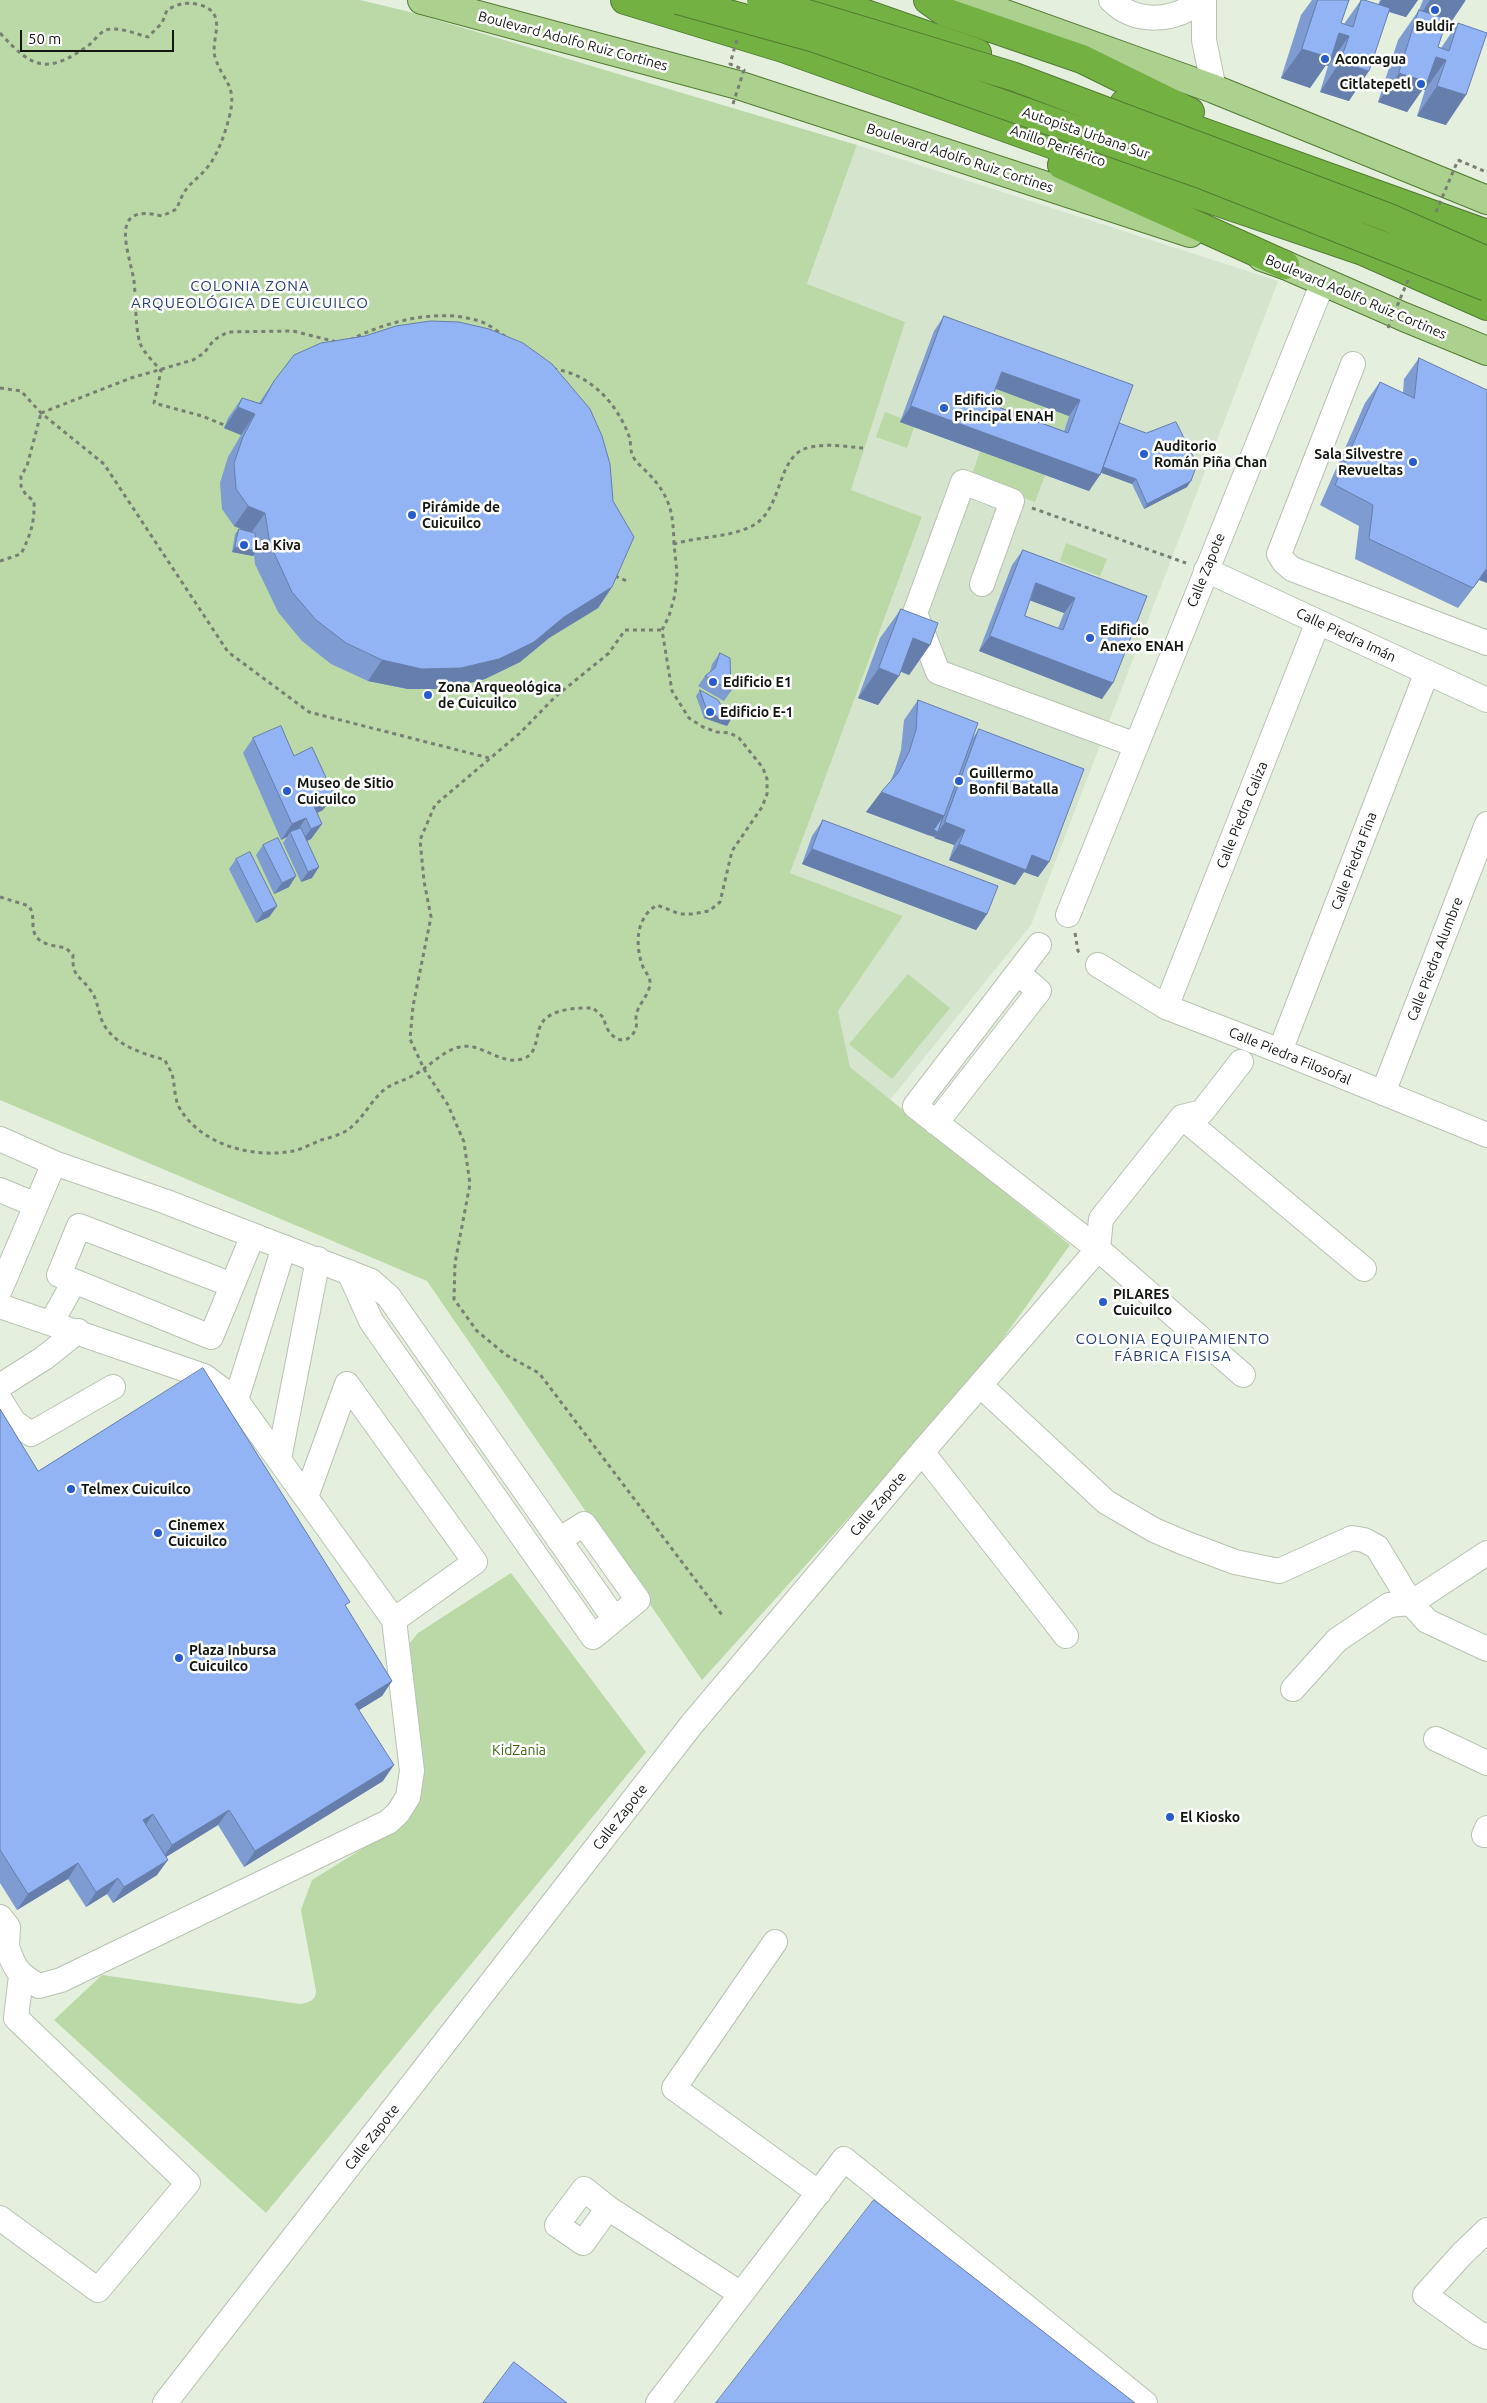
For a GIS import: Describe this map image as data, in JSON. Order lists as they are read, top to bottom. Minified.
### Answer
{"streets":{"highway":["Autopista Urbana Sur","Anillo Periférico"],"main road":["Boulevard Adolfo Ruiz Cortines"],"street":["Calle Zapote","Calle Piedra Imán","Calle Piedra Caliza","Calle Piedra Fina","Calle Piedra Alumbre","Calle Piedra Filosofal"]},"crossings":[["Boulevard Adolfo Ruiz Cortines","Calle Zapote"],["Calle Zapote","Calle Piedra Imán"],["Calle Piedra Imán","Calle Piedra Caliza"],["Calle Piedra Imán","Calle Piedra Fina"],["Calle Piedra Caliza","Calle Piedra Filosofal"],["Calle Piedra Fina","Calle Piedra Filosofal"],["Calle Piedra Alumbre","Calle Piedra Filosofal"]],"districts":["COLONIA ZONA ARQUEOLÓGICA DE CUICUILCO","COLONIA EQUIPAMIENTO FÁBRICA FISISA"],"parks":["KidZania"],"places":["Buldir","Aconcagua","Citlatepetl","Edificio Principal ENAH","Auditorio Román Piña Chan","Sala Silvestre Revueltas","Pirámide de Cuicuilco","La Kiva","Edificio Anexo ENAH","Edificio E1","Zona Arqueológica de Cuicuilco","Edificio E-1","Guillermo Bonfil Batalla","Museo de Sitio Cuicuilco","PILARES Cuicuilco","Telmex Cuicuilco","Cinemex Cuicuilco","Plaza Inbursa Cuicuilco","El Kiosko"],"scale_bar":"50 m"}
